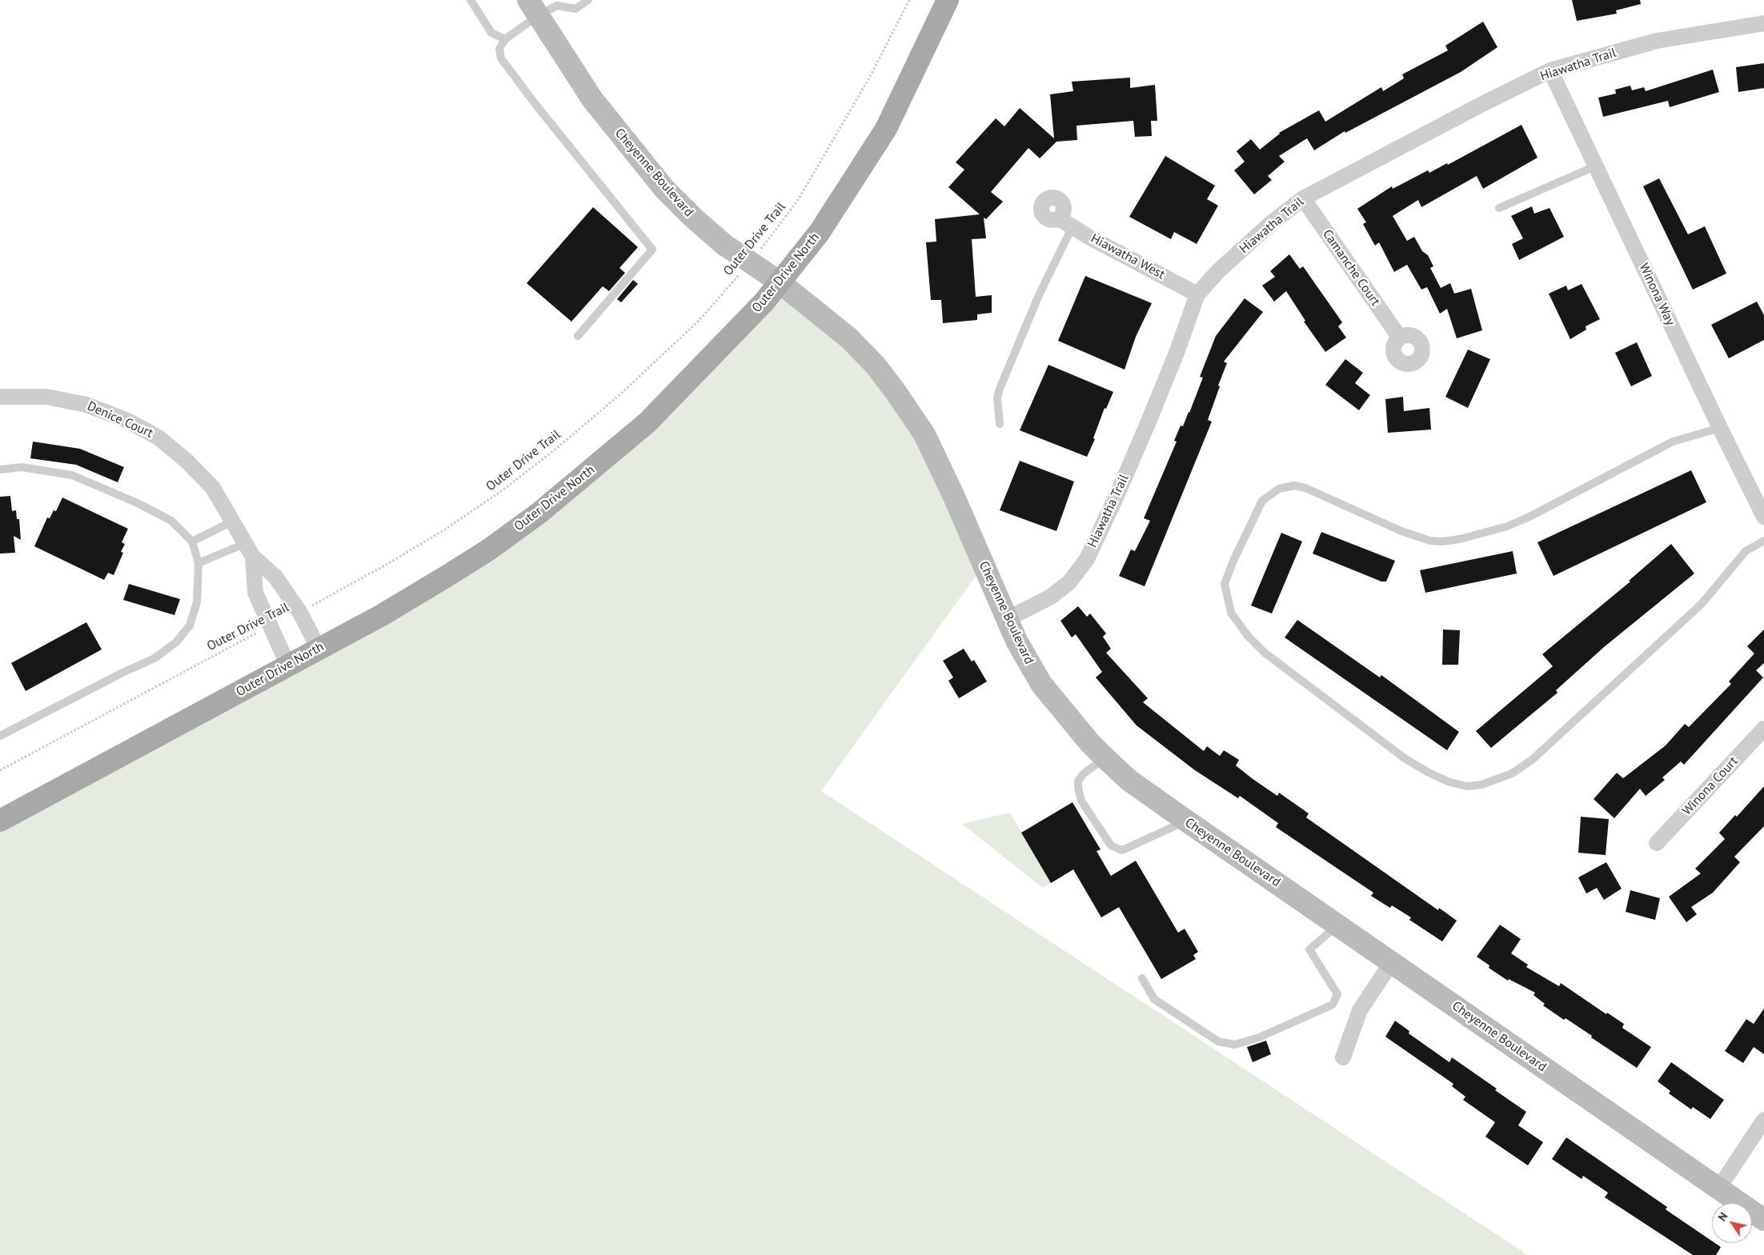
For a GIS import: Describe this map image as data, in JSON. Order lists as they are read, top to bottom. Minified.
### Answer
{"streets":{"main road":["Outer Drive North"],"street":["Hiawatha Trail","Cheyenne Boulevard","Hiawatha West","Camanche Court","Winona Way","Denice Court","Winona Court"],"path":["Outer Drive Trail"]},"crossings":[["Hiawatha Trail","Cheyenne Boulevard"],["Hiawatha Trail","Hiawatha West"],["Hiawatha Trail","Camanche Court"],["Hiawatha Trail","Winona Way"],["Cheyenne Boulevard","Outer Drive Trail"],["Cheyenne Boulevard","Outer Drive North"],["Outer Drive Trail","Denice Court"],["Outer Drive North","Denice Court"]],"north":"top left"}
